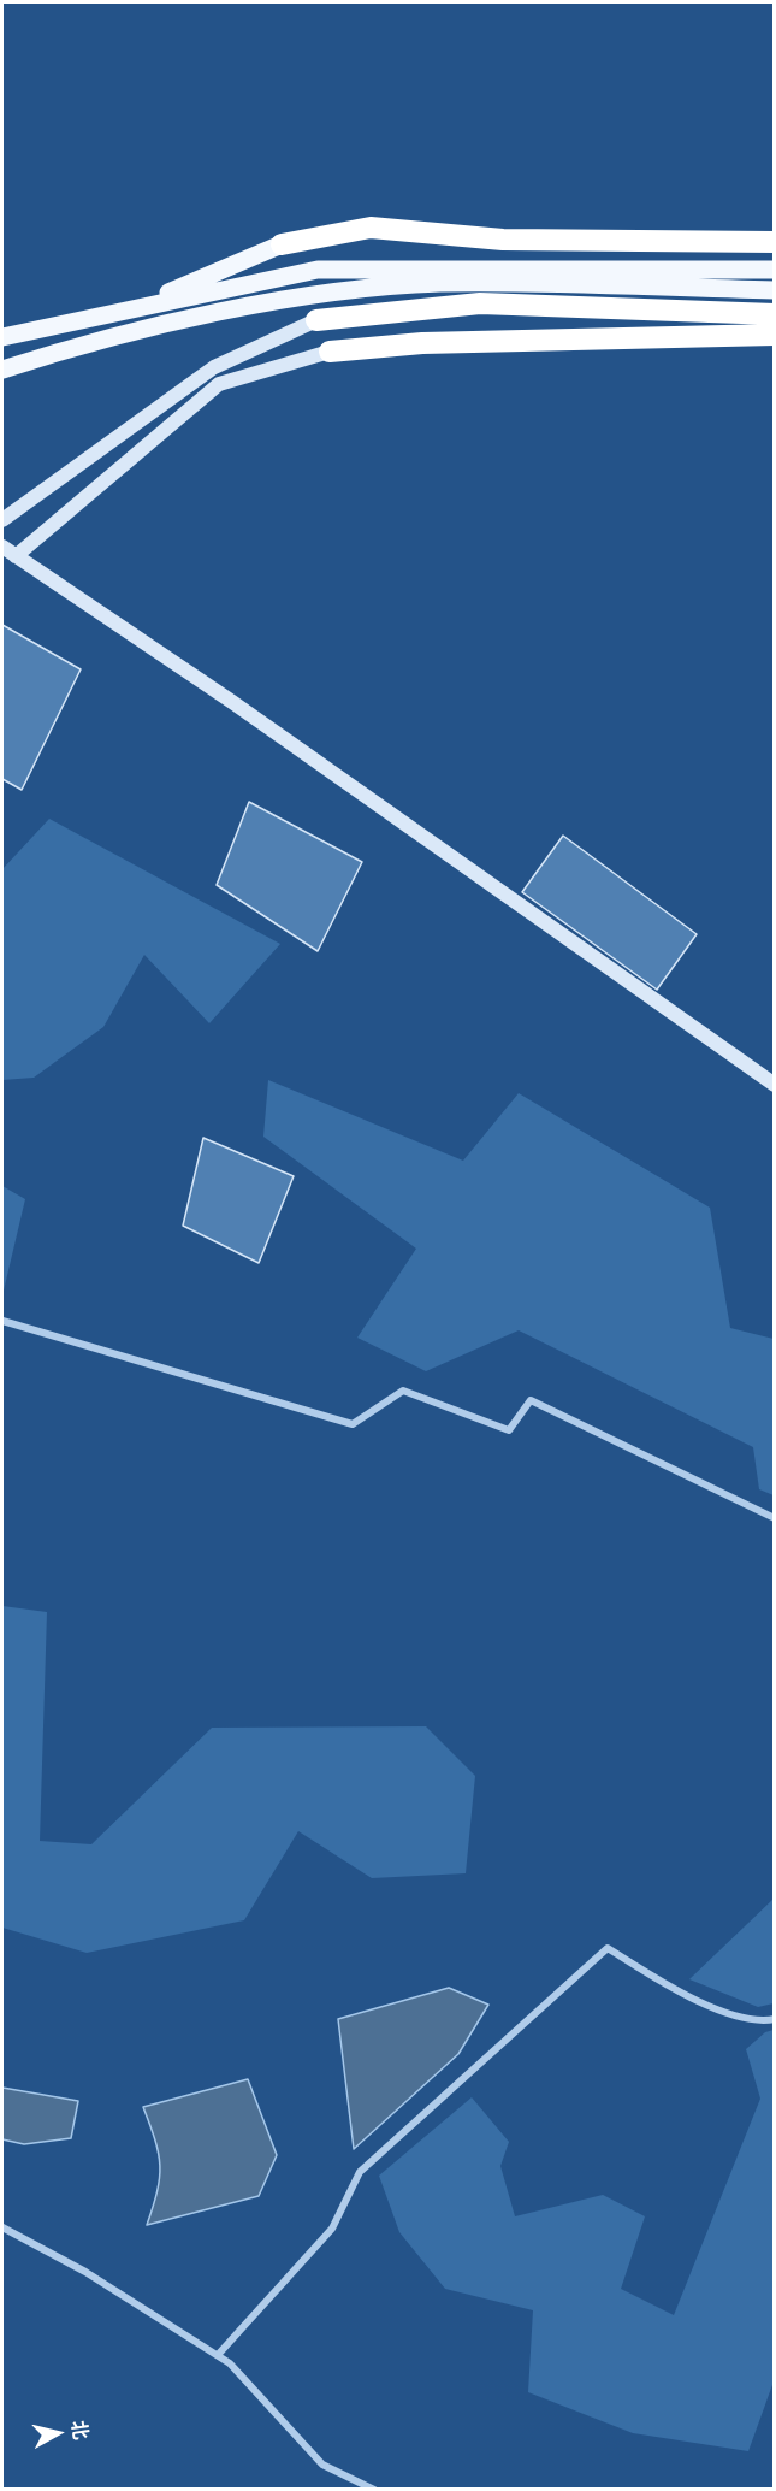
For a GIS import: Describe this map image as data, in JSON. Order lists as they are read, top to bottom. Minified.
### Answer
{"north":"right"}
